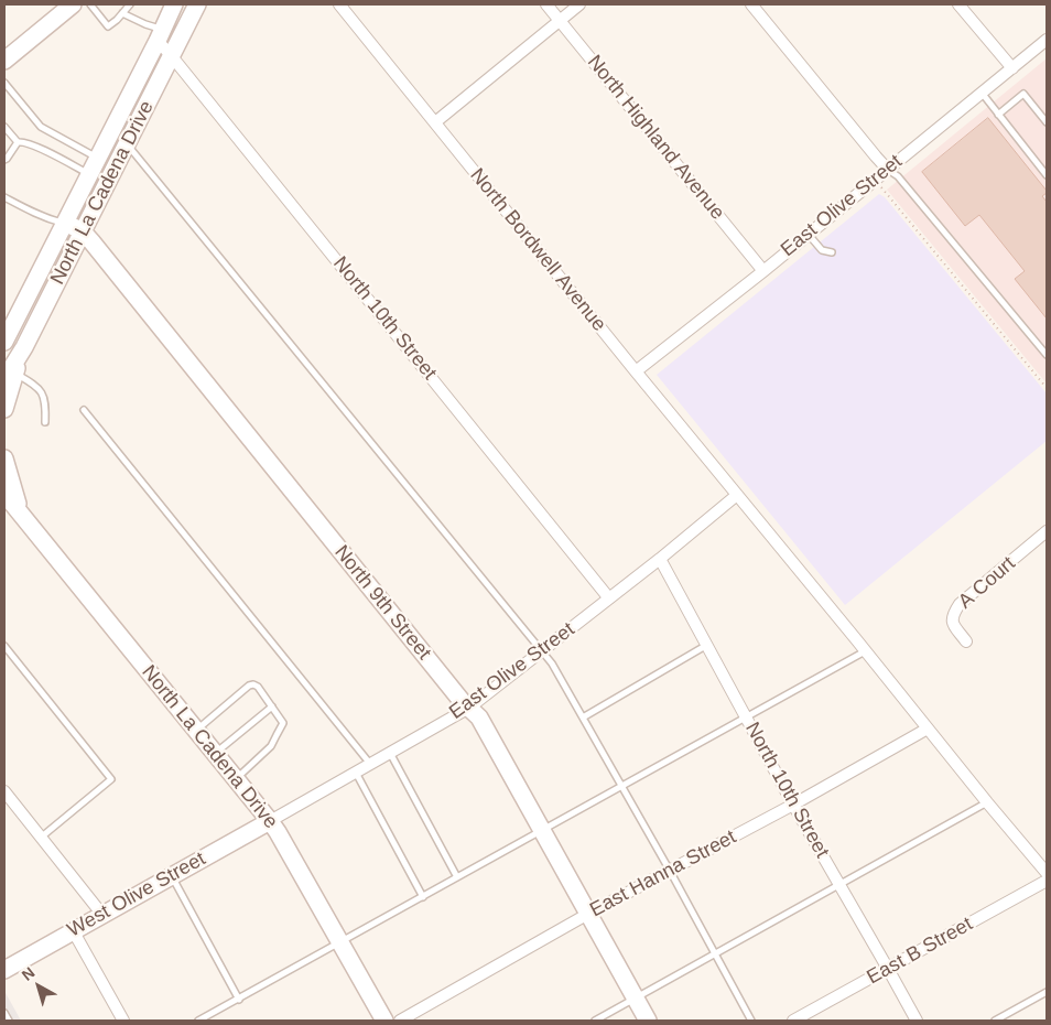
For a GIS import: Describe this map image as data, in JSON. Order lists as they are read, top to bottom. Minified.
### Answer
{"streets":{"main road":["North La Cadena Drive","North 9th Street","West Olive Street"],"street":["North Highland Avenue","East Olive Street","North Bordwell Avenue","North 10th Street","A Court","East Hanna Street","East B Street"]},"crossings":[["North Highland Avenue","East Olive Street"],["North La Cadena Drive","East Olive Street"],["North La Cadena Drive","North 10th Street"],["North La Cadena Drive","North 9th Street"],["North La Cadena Drive","West Olive Street"],["East Olive Street","North Bordwell Avenue"],["East Olive Street","North 10th Street"],["East Olive Street","North 9th Street"],["East Olive Street","West Olive Street"],["North Bordwell Avenue","East Hanna Street"],["North 10th Street","East Hanna Street"],["North 10th Street","East B Street"],["North 9th Street","East Hanna Street"]],"north":"top left"}
